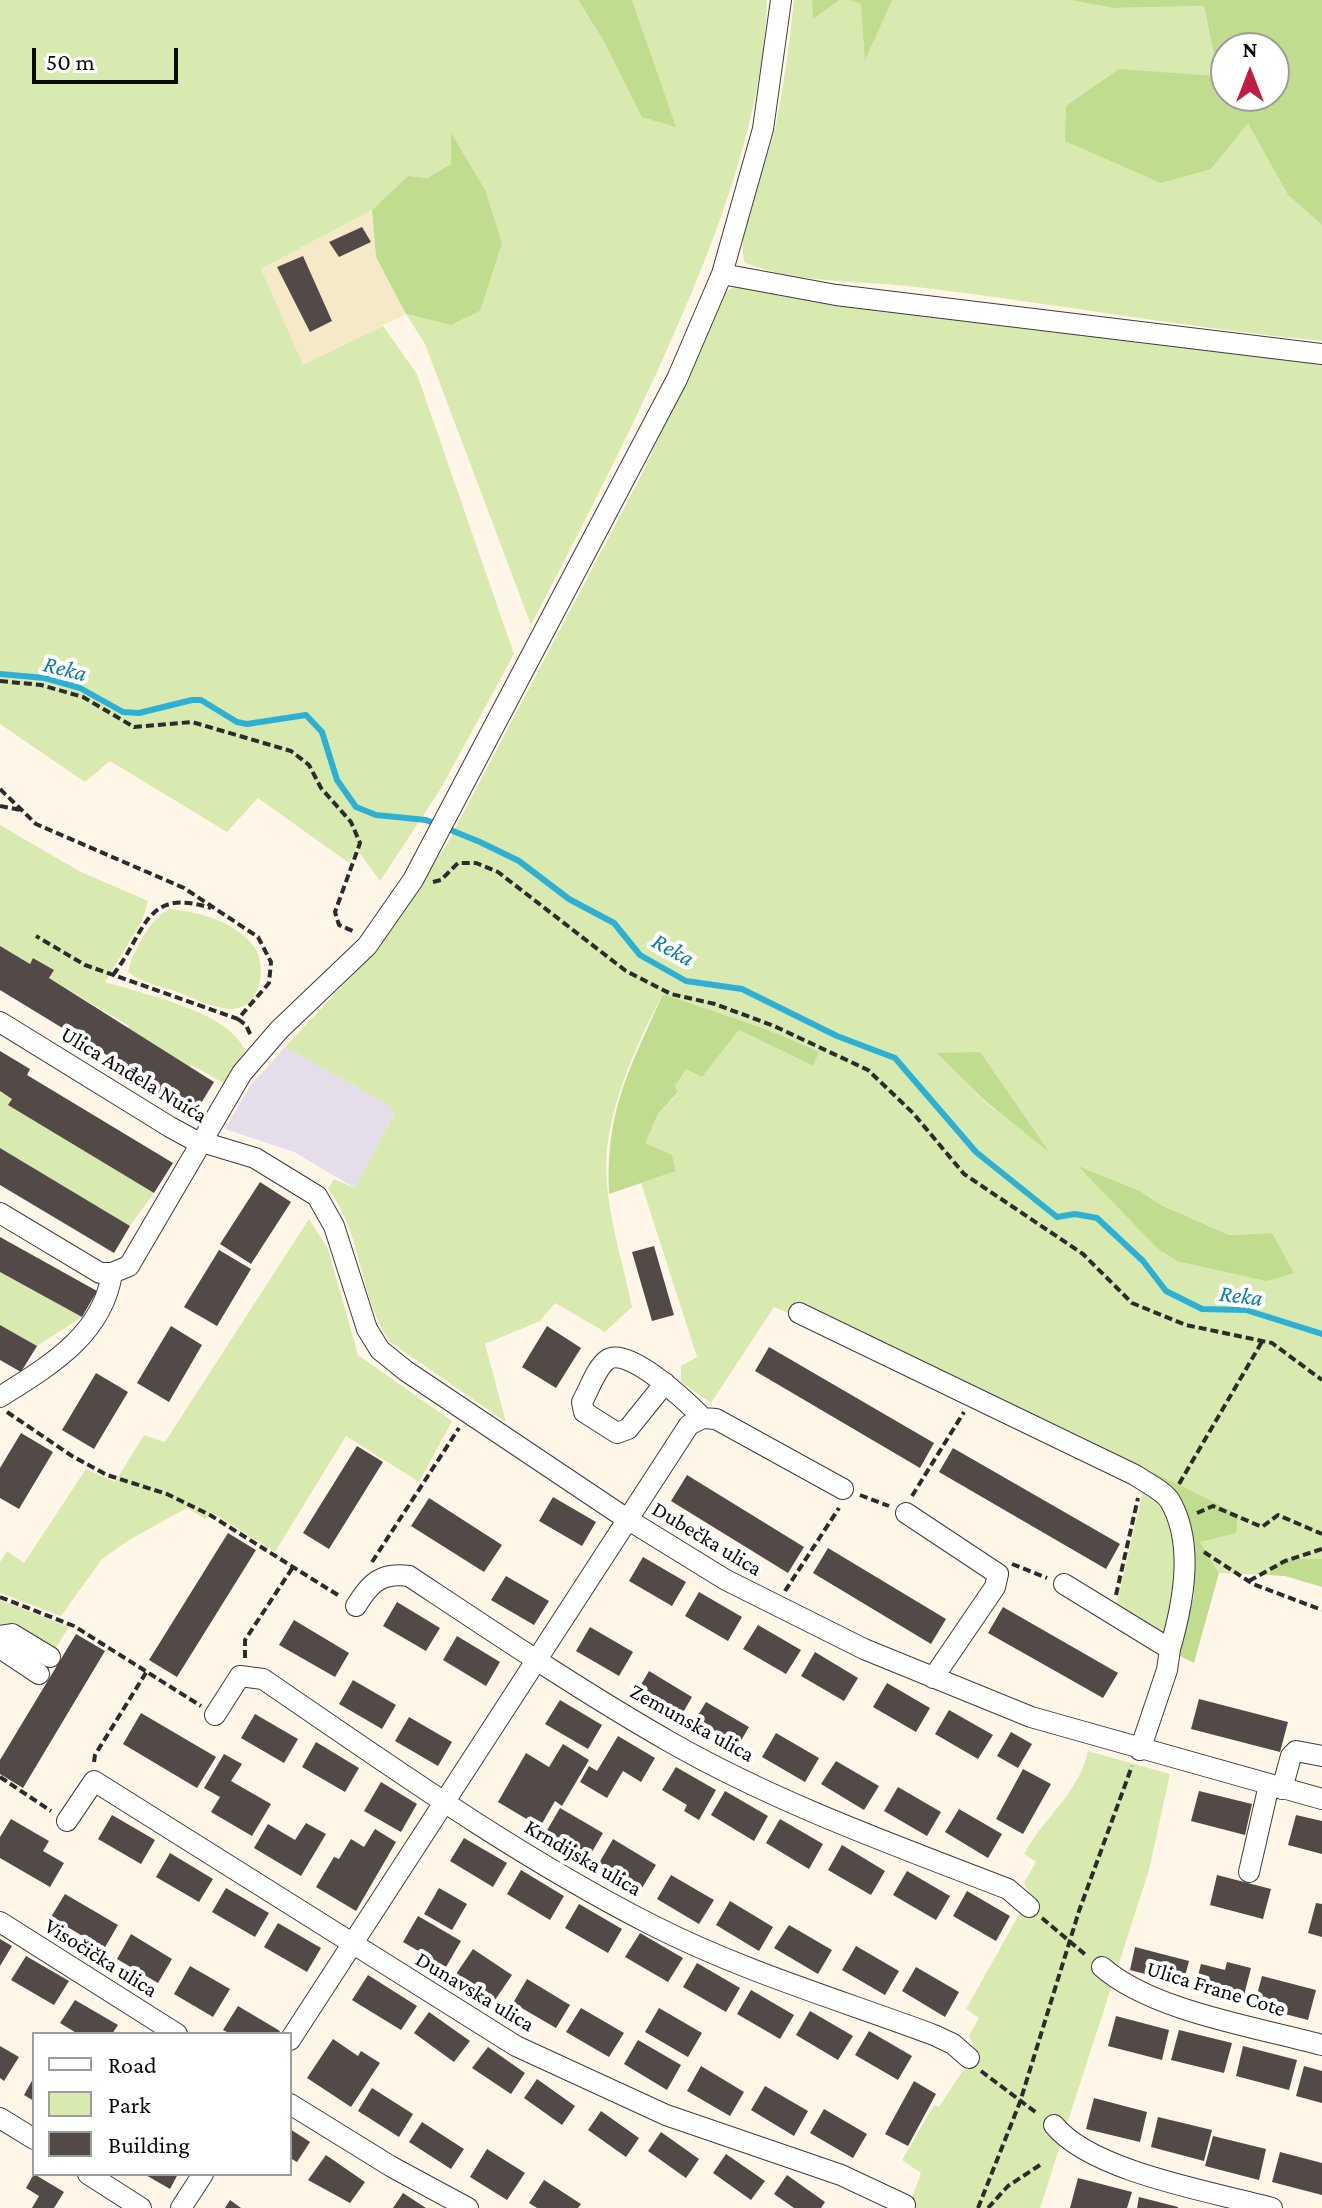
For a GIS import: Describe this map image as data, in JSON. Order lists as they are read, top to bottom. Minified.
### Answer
{"streets":{"street":["Ulica Anđela Nuića","Dubečka ulica","Zemunska ulica","Krndijska ulica","Visočička ulica","Ulica Frane Cote","Dunavska ulica"]},"crossings":[["Ulica Anđela Nuića","Dubečka ulica"]],"water":["Reka"],"legend":["Road","Park","Building"],"scale_bar":"50 m","north":"top"}
